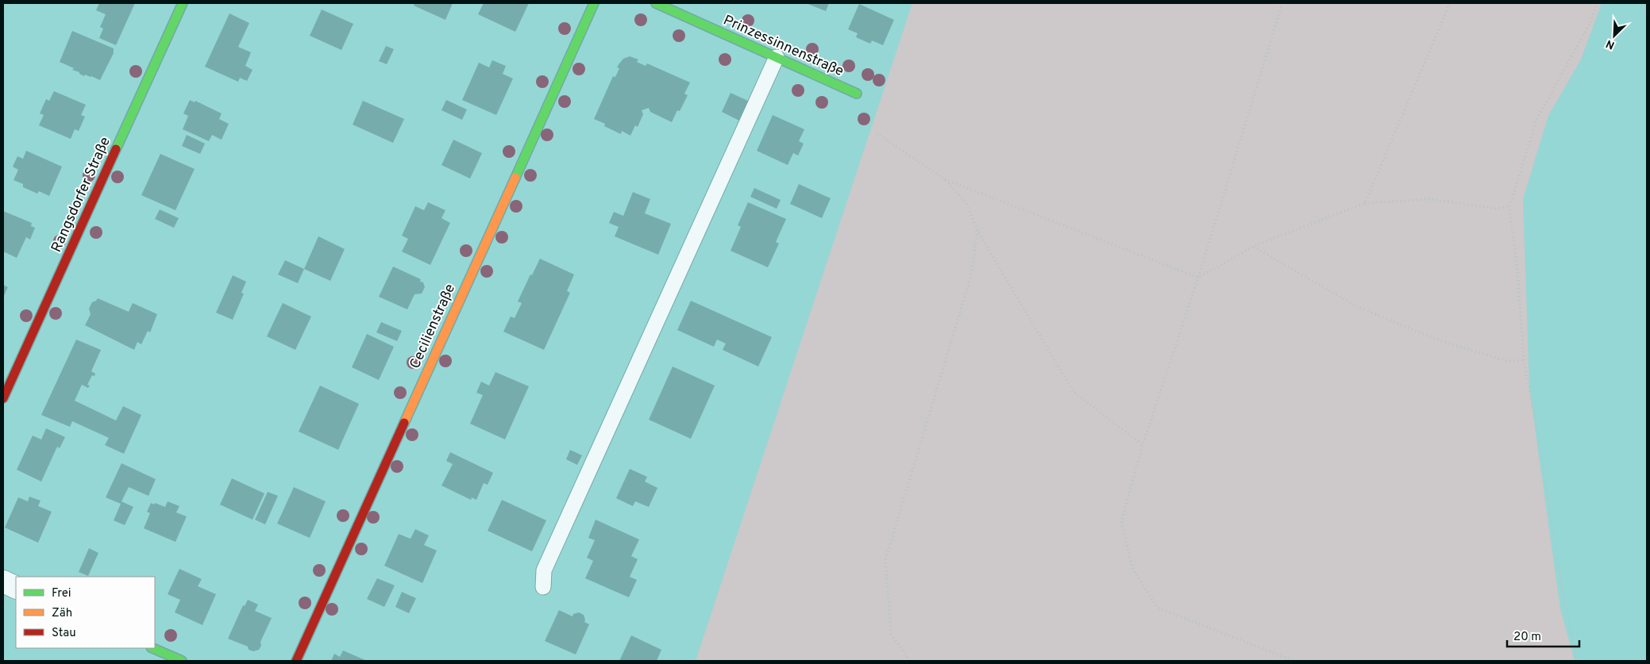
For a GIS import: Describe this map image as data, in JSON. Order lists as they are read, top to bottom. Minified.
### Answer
{"streets":{"street":["Prinzessinnenstraße","Rangsdorfer Straße","Cecilienstraße"]},"legend":["Frei","Zäh","Stau"],"scale_bar":"20 m","north":"bottom left"}
